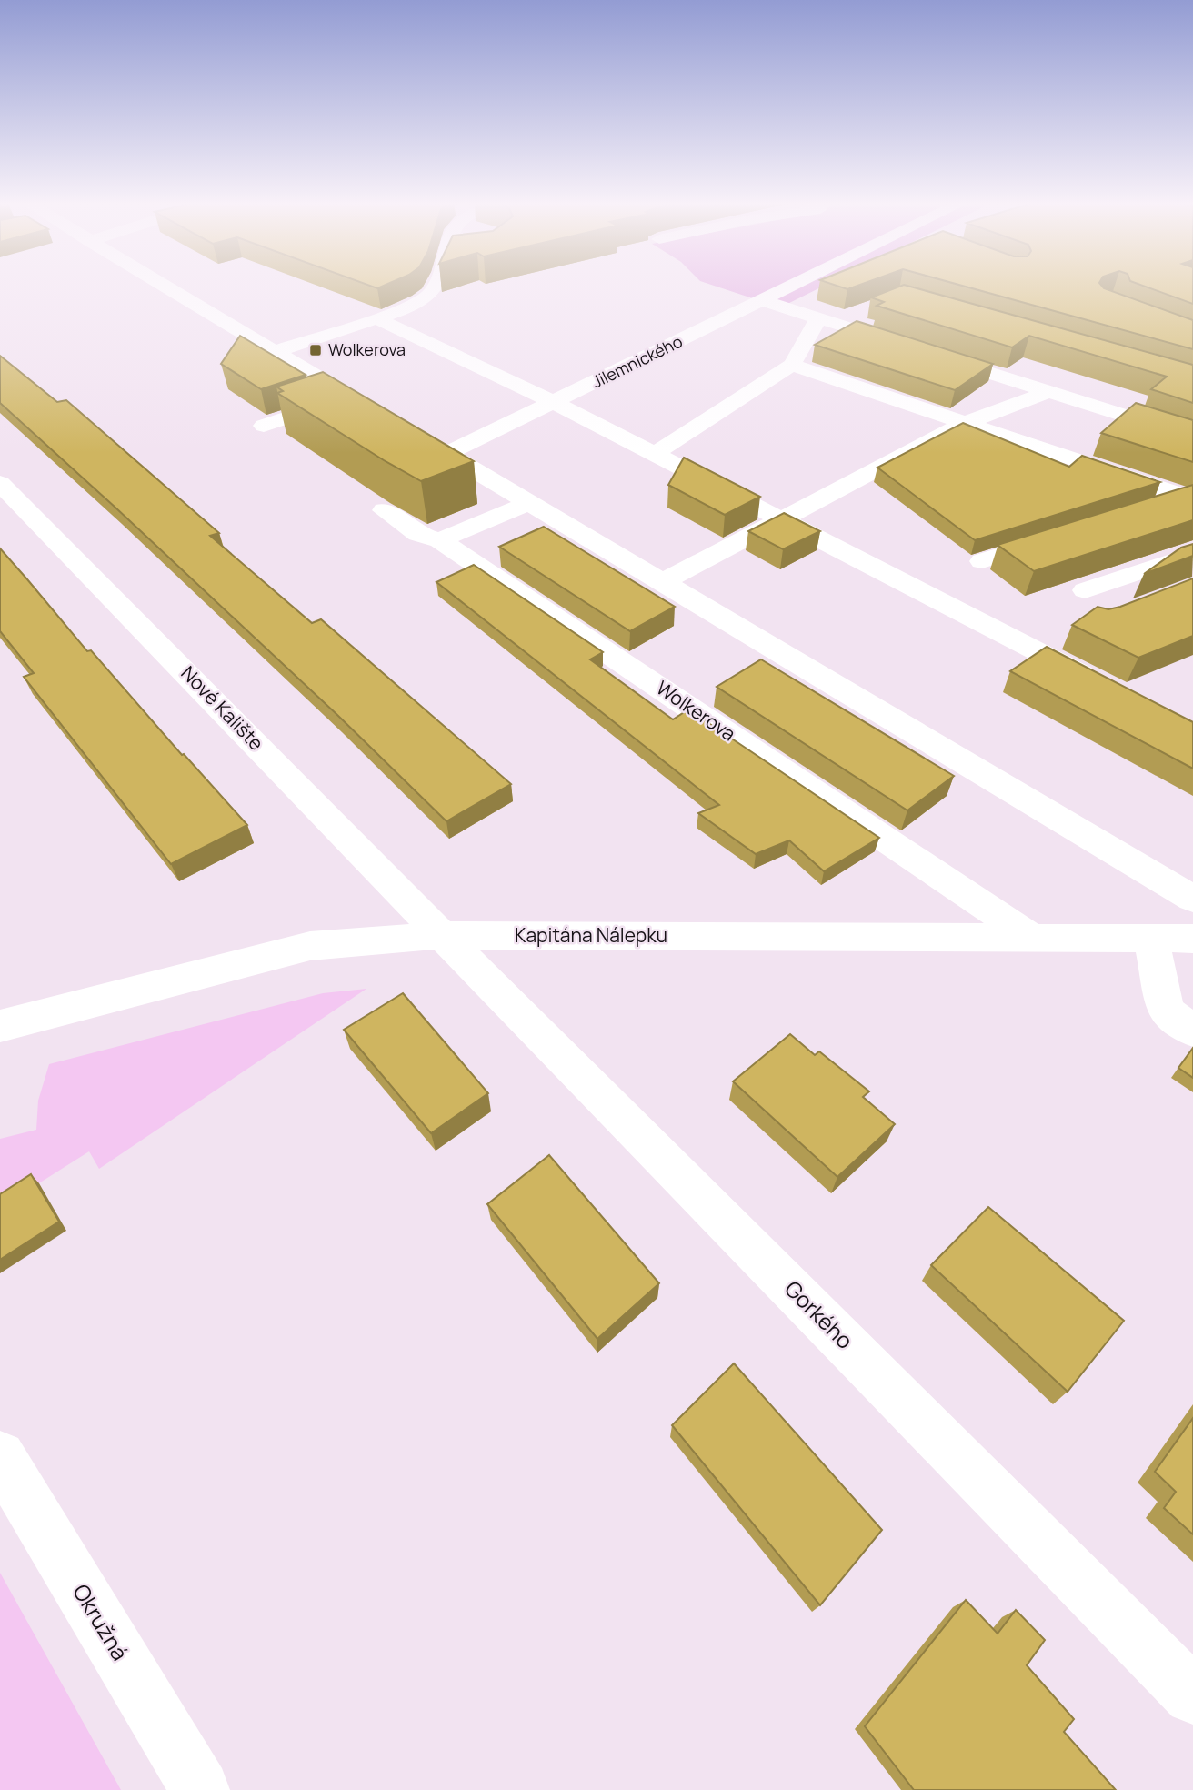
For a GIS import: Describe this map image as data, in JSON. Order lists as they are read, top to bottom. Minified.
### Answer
{"streets":{"street":["Jilemnického","Nové Kalište","Wolkerova","Kapitána Nálepku","Gorkého","Okružná"]},"crossings":[["Nové Kalište","Kapitána Nálepku"],["Nové Kalište","Gorkého"],["Wolkerova","Kapitána Nálepku"],["Kapitána Nálepku","Gorkého"]],"places":{"transit":["Wolkerova"]}}
